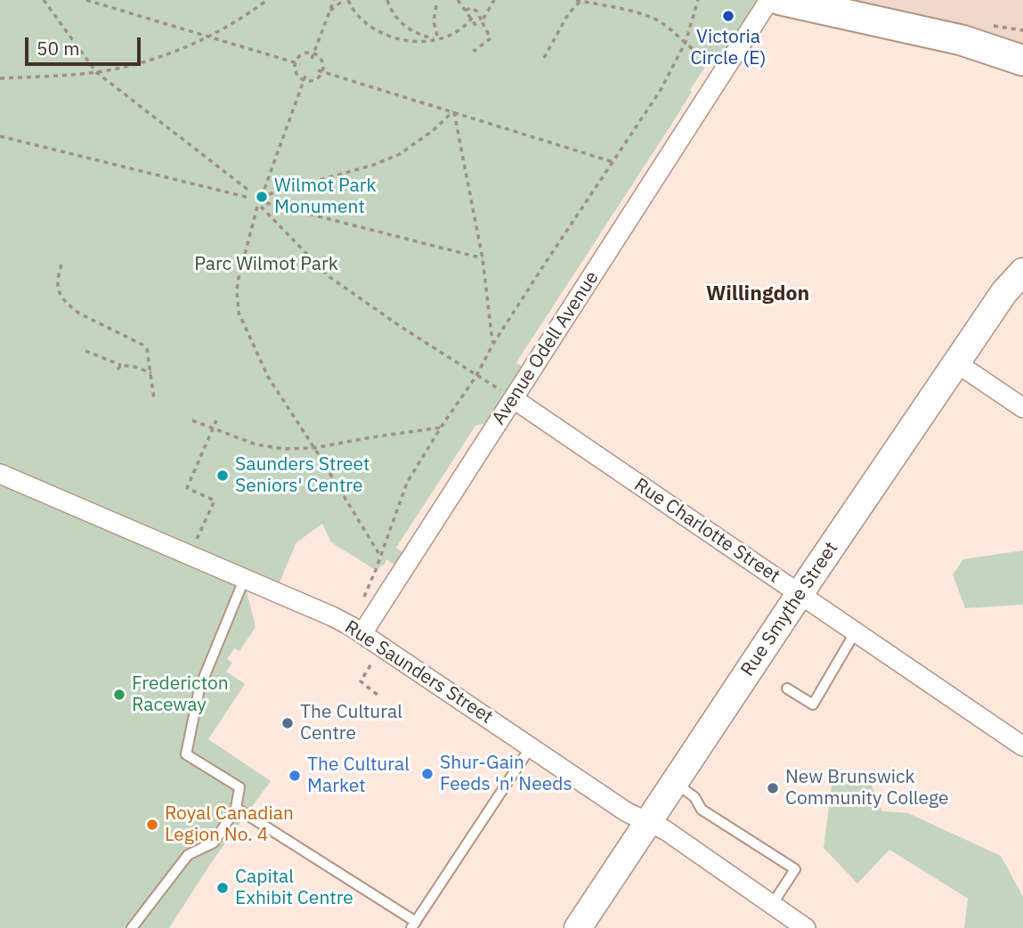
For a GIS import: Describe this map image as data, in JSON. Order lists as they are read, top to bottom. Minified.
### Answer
{"streets":{"main road":["Rue Smythe Street"],"street":["Avenue Odell Avenue","Rue Charlotte Street","Rue Saunders Street"]},"crossings":[["Avenue Odell Avenue","Rue Charlotte Street"],["Avenue Odell Avenue","Rue Saunders Street"],["Rue Charlotte Street","Rue Smythe Street"],["Rue Smythe Street","Rue Saunders Street"]],"districts":["Willingdon"],"parks":["Parc Wilmot Park"],"places":["Victoria Circle (E)","Wilmot Park Monument","Saunders Street Seniors' Centre","Fredericton Raceway","The Cultural Centre","Shur-Gain Feeds 'n' Needs","The Cultural Market","New Brunswick Community College","Royal Canadian Legion No. 4","Capital Exhibit Centre"],"scale_bar":"50 m"}
